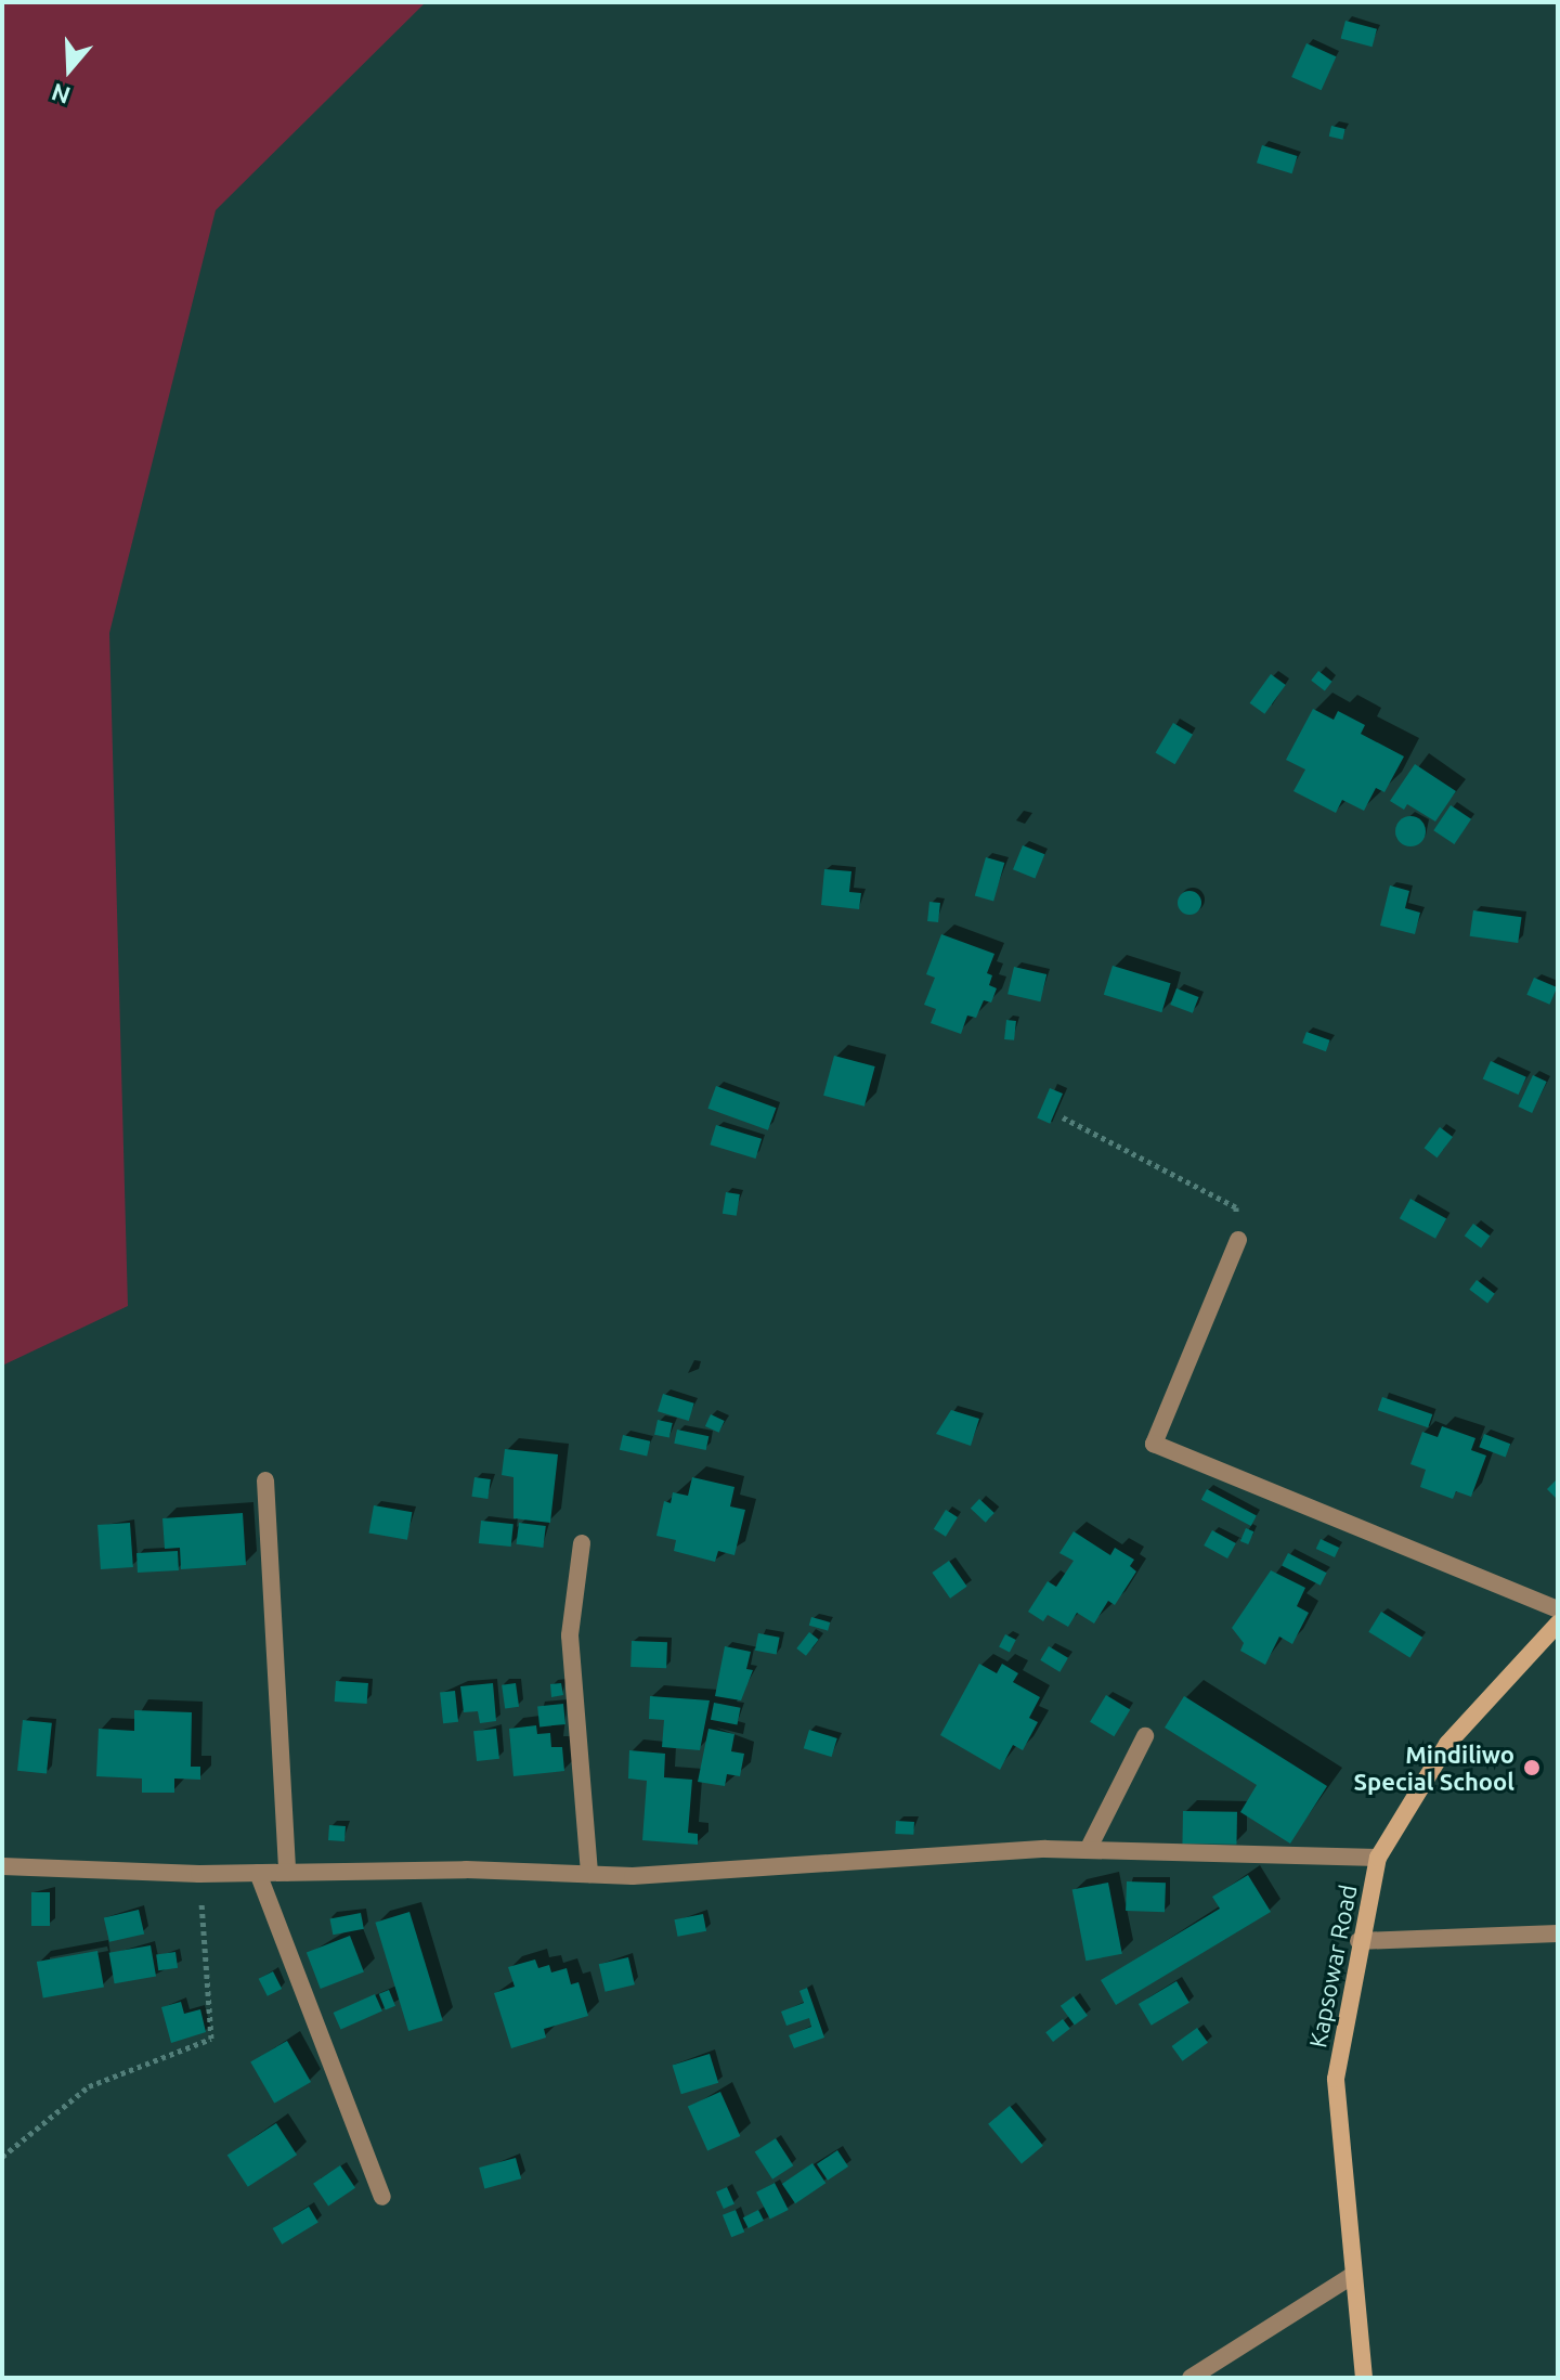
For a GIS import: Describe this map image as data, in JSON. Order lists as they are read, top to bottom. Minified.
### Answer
{"streets":{"main road":["Kapsowar Road"]},"places":["Mindiliwo Special School"],"north":"bottom"}
